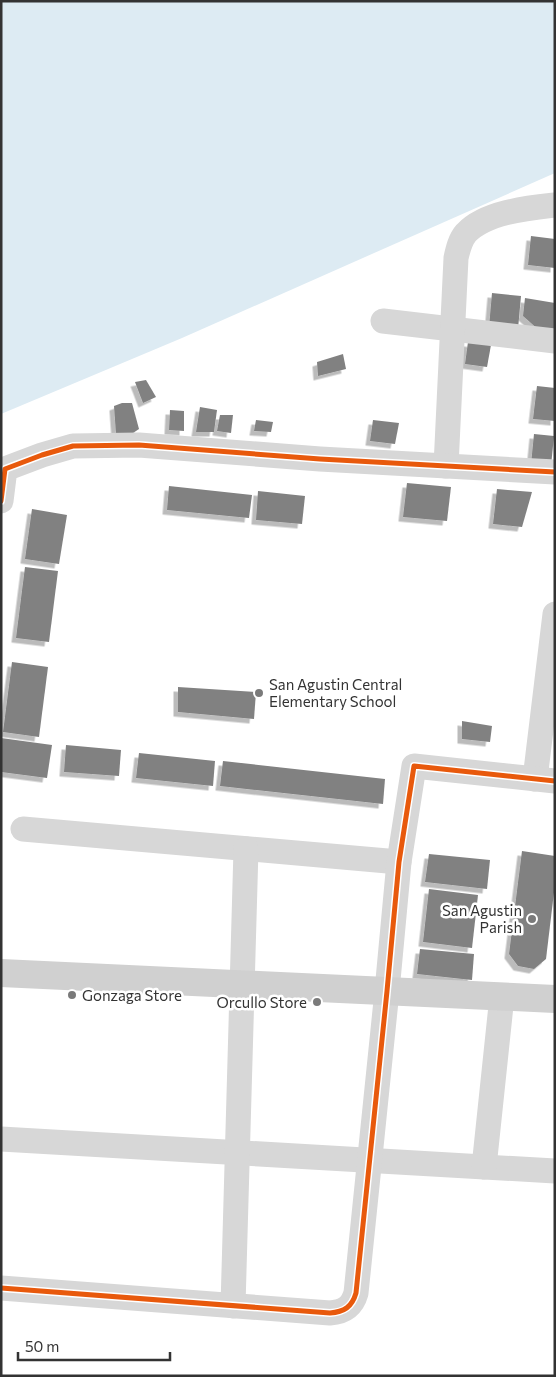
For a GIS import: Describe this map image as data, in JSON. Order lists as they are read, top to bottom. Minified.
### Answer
{"places":["San Agustin Central Elementary School","San Agustin Parish","Gonzaga Store","Orcullo Store"],"scale_bar":"50 m"}
